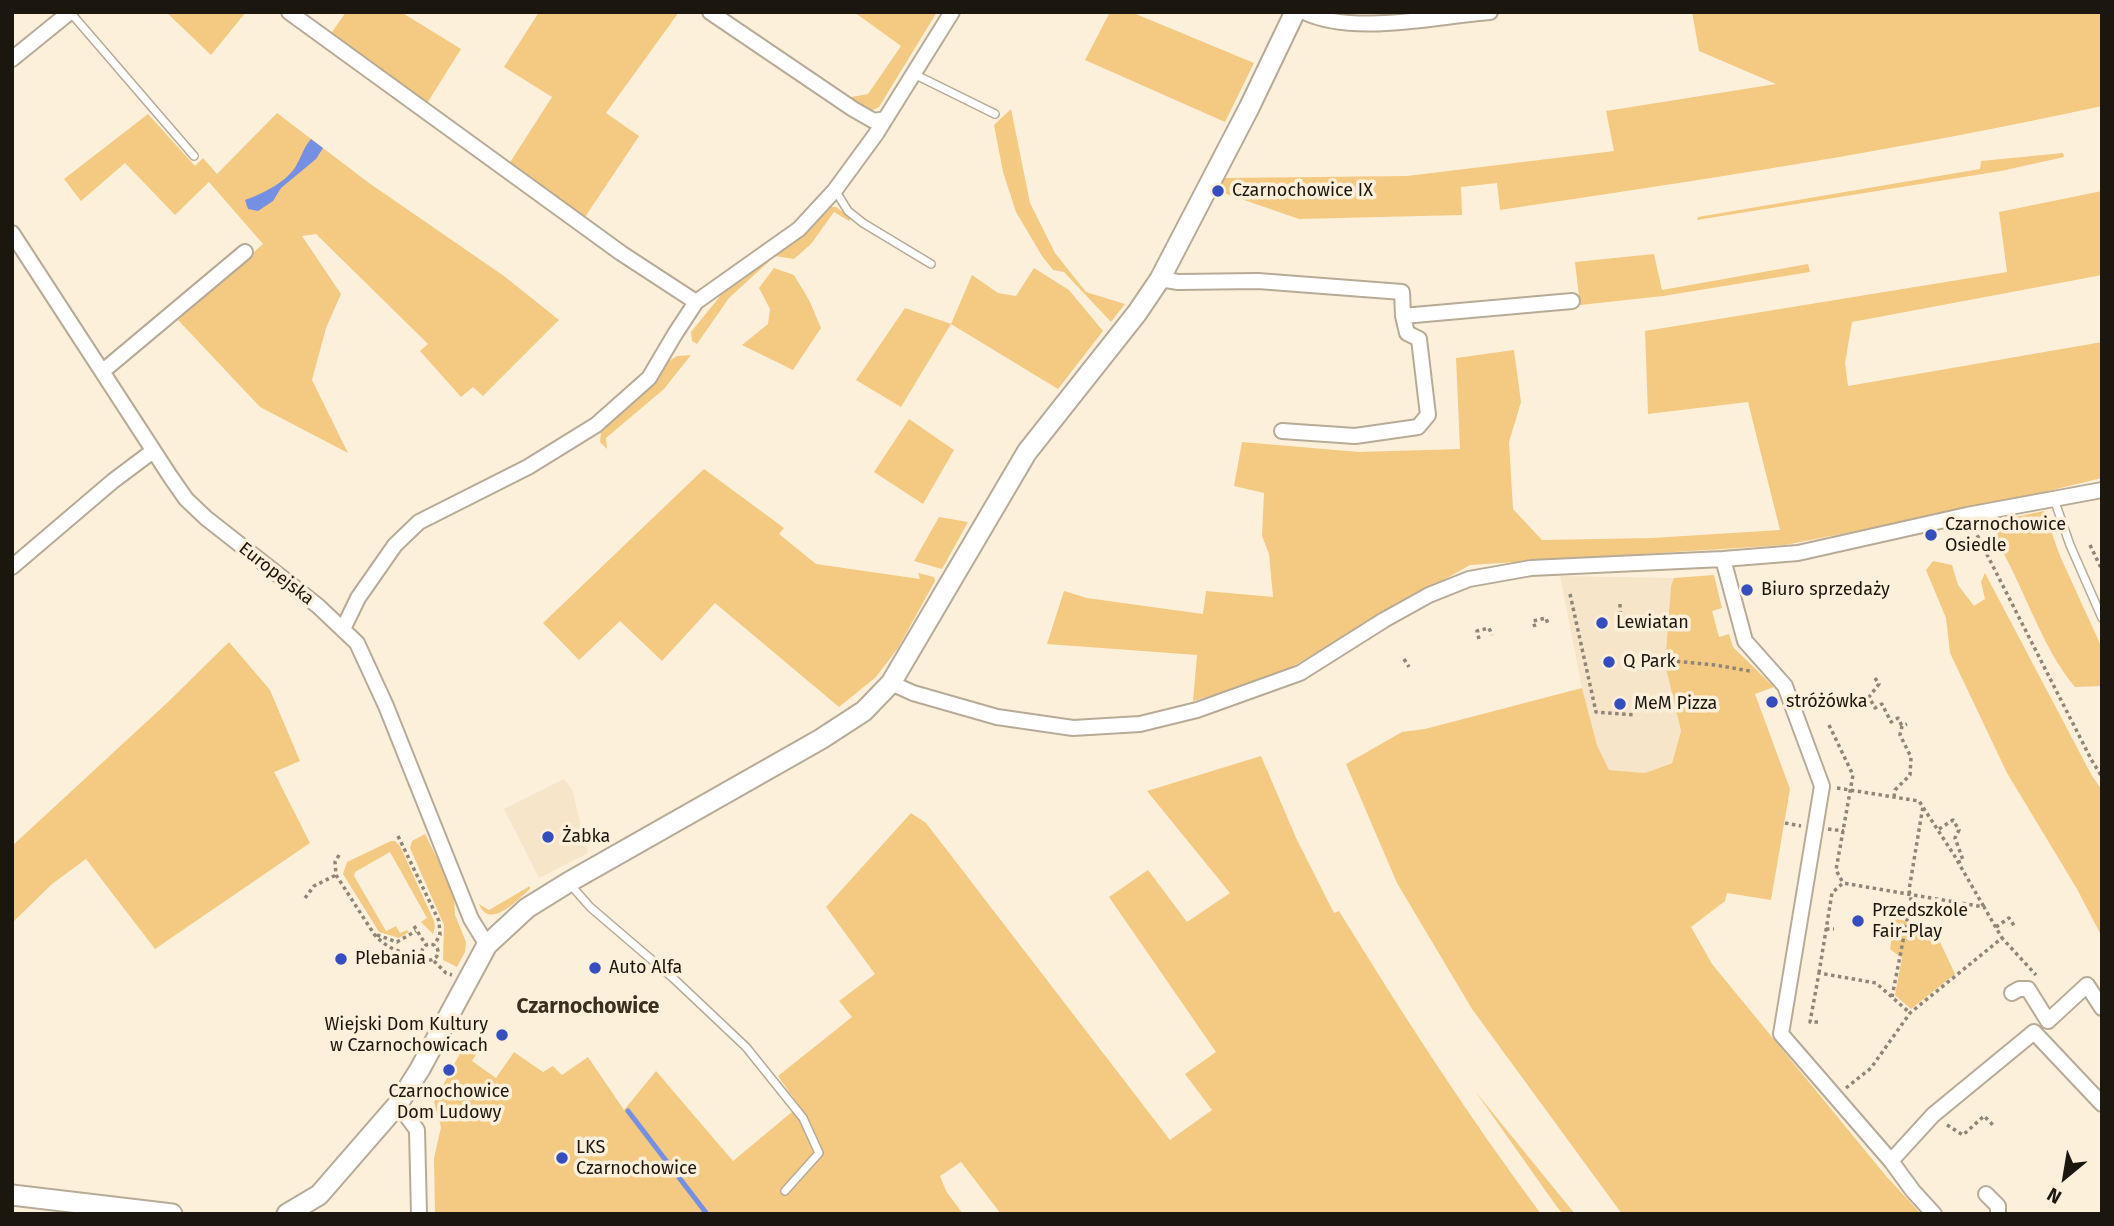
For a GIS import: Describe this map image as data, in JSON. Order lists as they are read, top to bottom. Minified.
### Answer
{"streets":{"street":["Europejska"]},"districts":["Czarnochowice"],"places":["Czarnochowice IX","Czarnochowice Osiedle","Biuro sprzedaży","Lewiatan","Q Park","stróżówka","MeM Pizza","Żabka","Przedszkole Fair-Play","Plebania","Auto Alfa","Wiejski Dom Kultury w Czarnochowicach","Czarnochowice Dom Ludowy","LKS Czarnochowice"],"north":"bottom left"}
